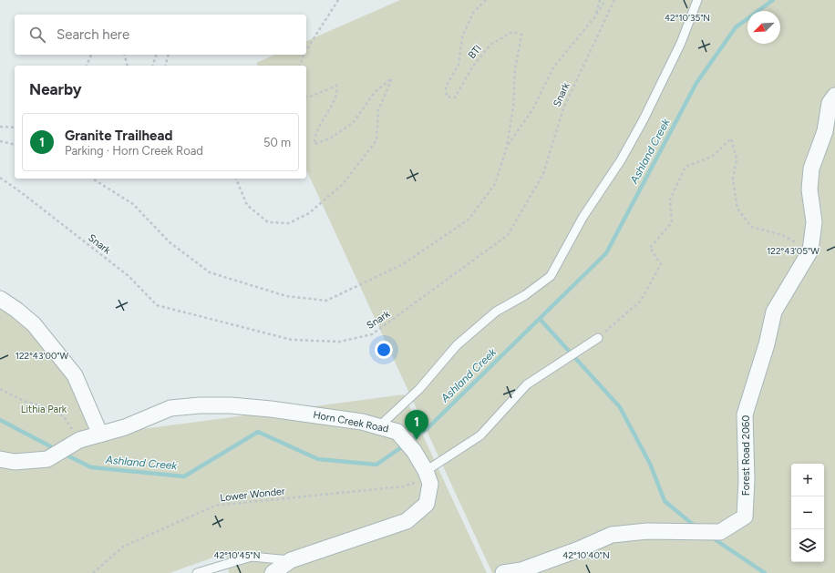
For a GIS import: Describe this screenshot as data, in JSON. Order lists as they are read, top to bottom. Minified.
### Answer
{"streets":{"street":["Horn Creek Road","Forest Road 2060"],"path":["BTI","Snark","Lower Wonder"]},"crossings":[["Horn Creek Road","Lower Wonder"]],"water":["Ashland Creek"],"parks":["Lithia Park"],"north":"bottom left","page":{"search":"Search here","heading":"Nearby","list":[{"mark":"1","name":"Granite Trailhead","note":"Parking · Horn Creek Road","value":"50 m"}],"pins":"1","map_buttons":["+","−"]},"coordinates":["42°10'35\"N","122°43'05\"W","122°43'00\"W","42°10'45\"N","42°10'40\"N"]}
